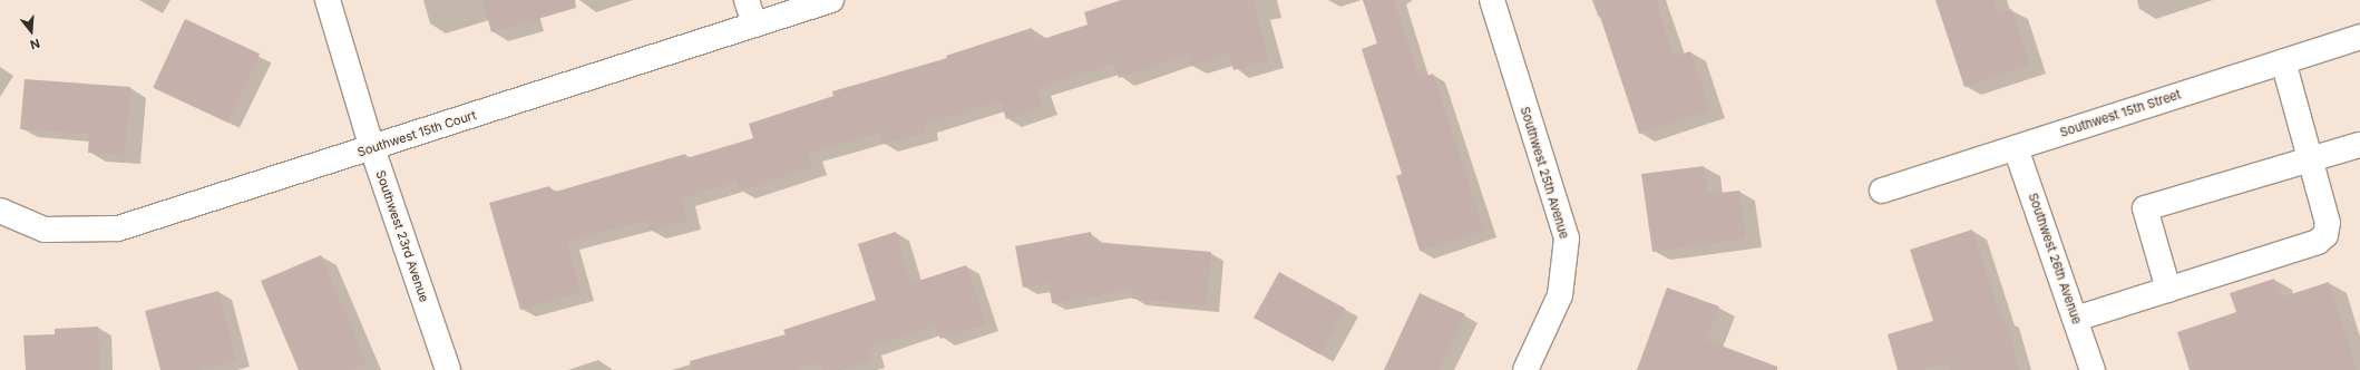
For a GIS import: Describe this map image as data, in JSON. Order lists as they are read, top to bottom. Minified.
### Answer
{"streets":{"street":["Southwest 15th Street","Southwest 15th Court","Southwest 25th Avenue","Southwest 23rd Avenue","Southwest 26th Avenue"]},"crossings":[["Southwest 15th Street","Southwest 26th Avenue"],["Southwest 15th Court","Southwest 23rd Avenue"]],"north":"bottom"}
